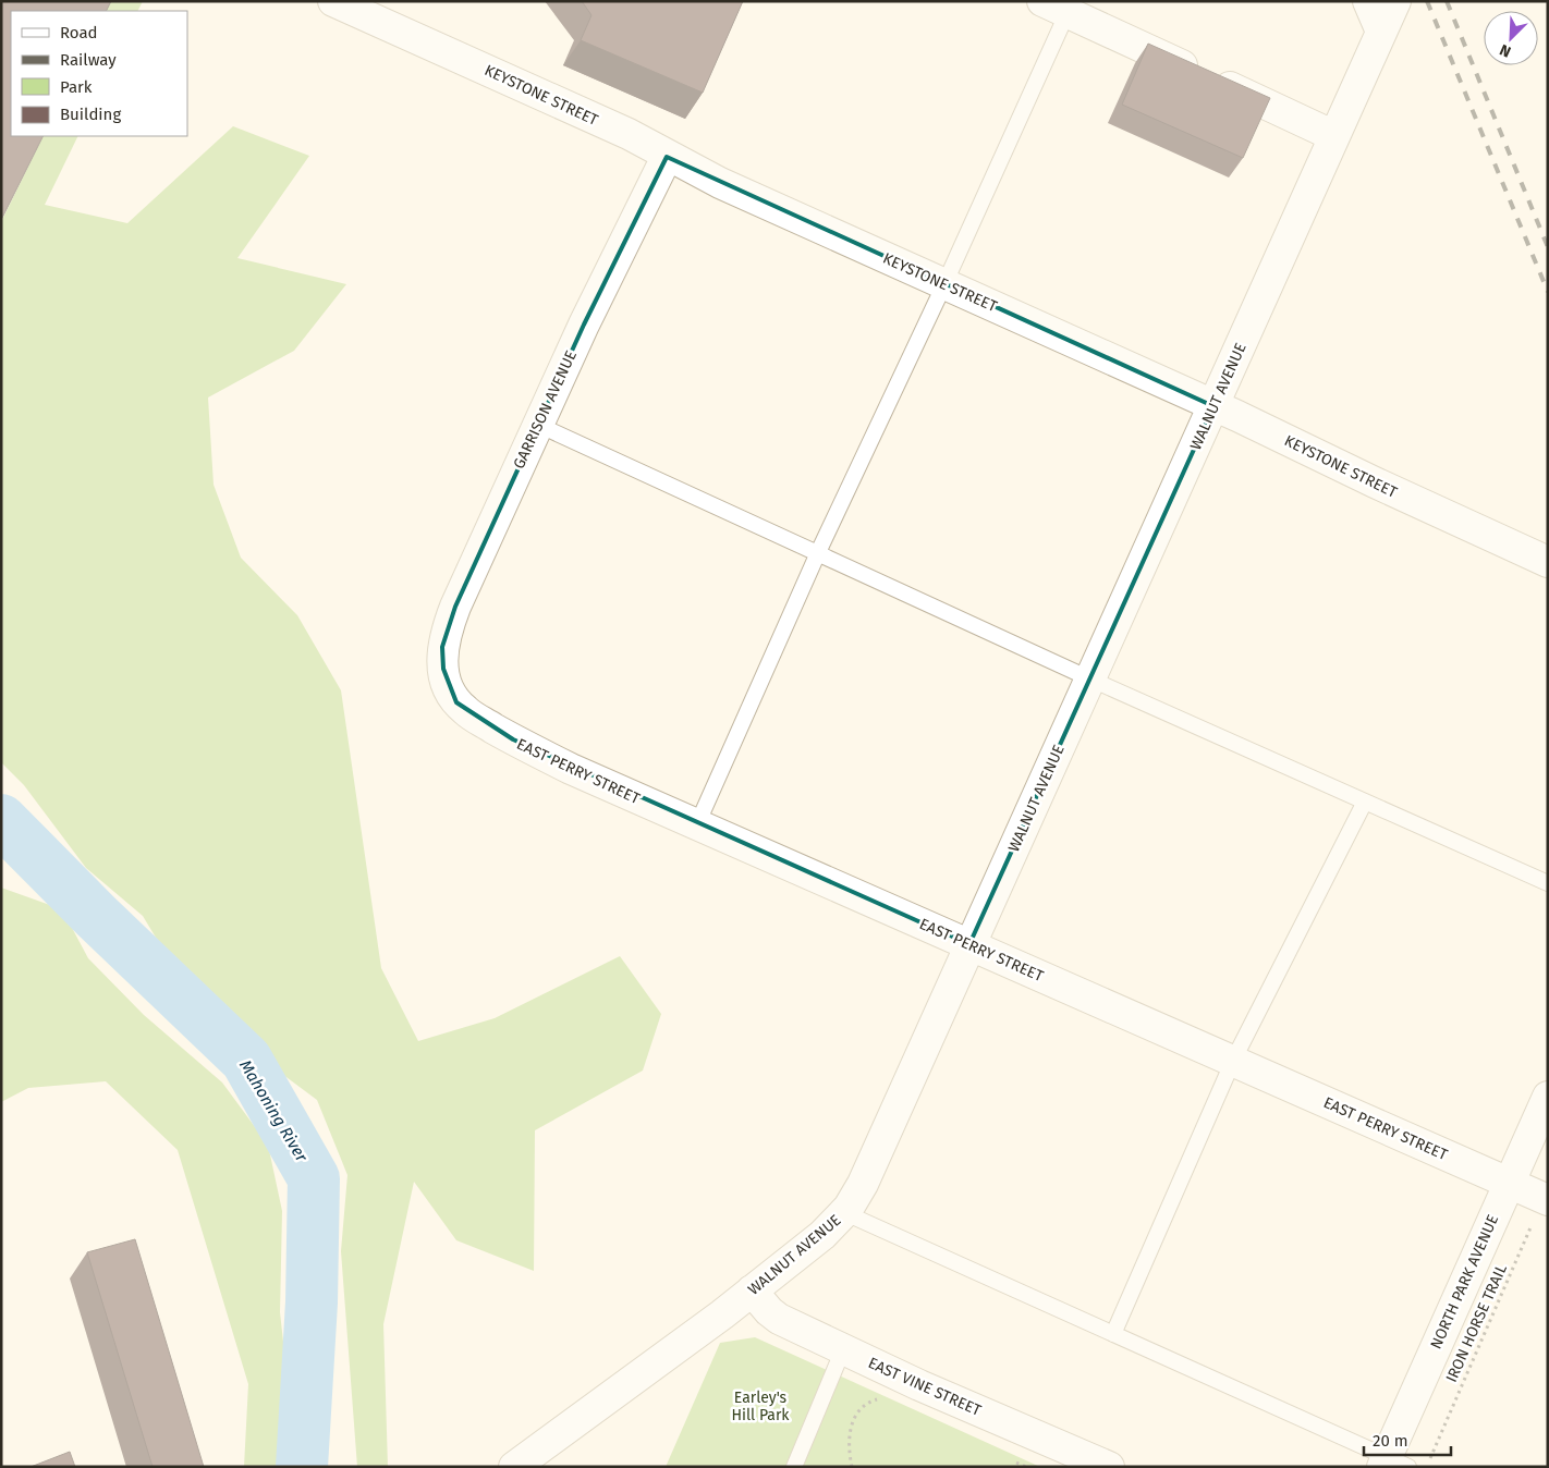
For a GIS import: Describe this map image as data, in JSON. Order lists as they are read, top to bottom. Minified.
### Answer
{"streets":{"street":["KEYSTONE STREET","WALNUT AVENUE","GARRISON AVENUE","EAST PERRY STREET","NORTH PARK AVENUE","EAST VINE STREET"],"path":["IRON HORSE TRAIL"]},"crossings":[["KEYSTONE STREET","WALNUT AVENUE"],["KEYSTONE STREET","GARRISON AVENUE"],["WALNUT AVENUE","EAST PERRY STREET"],["WALNUT AVENUE","EAST VINE STREET"],["GARRISON AVENUE","EAST PERRY STREET"],["EAST PERRY STREET","NORTH PARK AVENUE"],["EAST PERRY STREET","IRON HORSE TRAIL"]],"water":["Mahoning River"],"parks":["Earley's Hill Park"],"legend":["Road","Railway","Park","Building"],"scale_bar":"20 m","north":"bottom left"}
